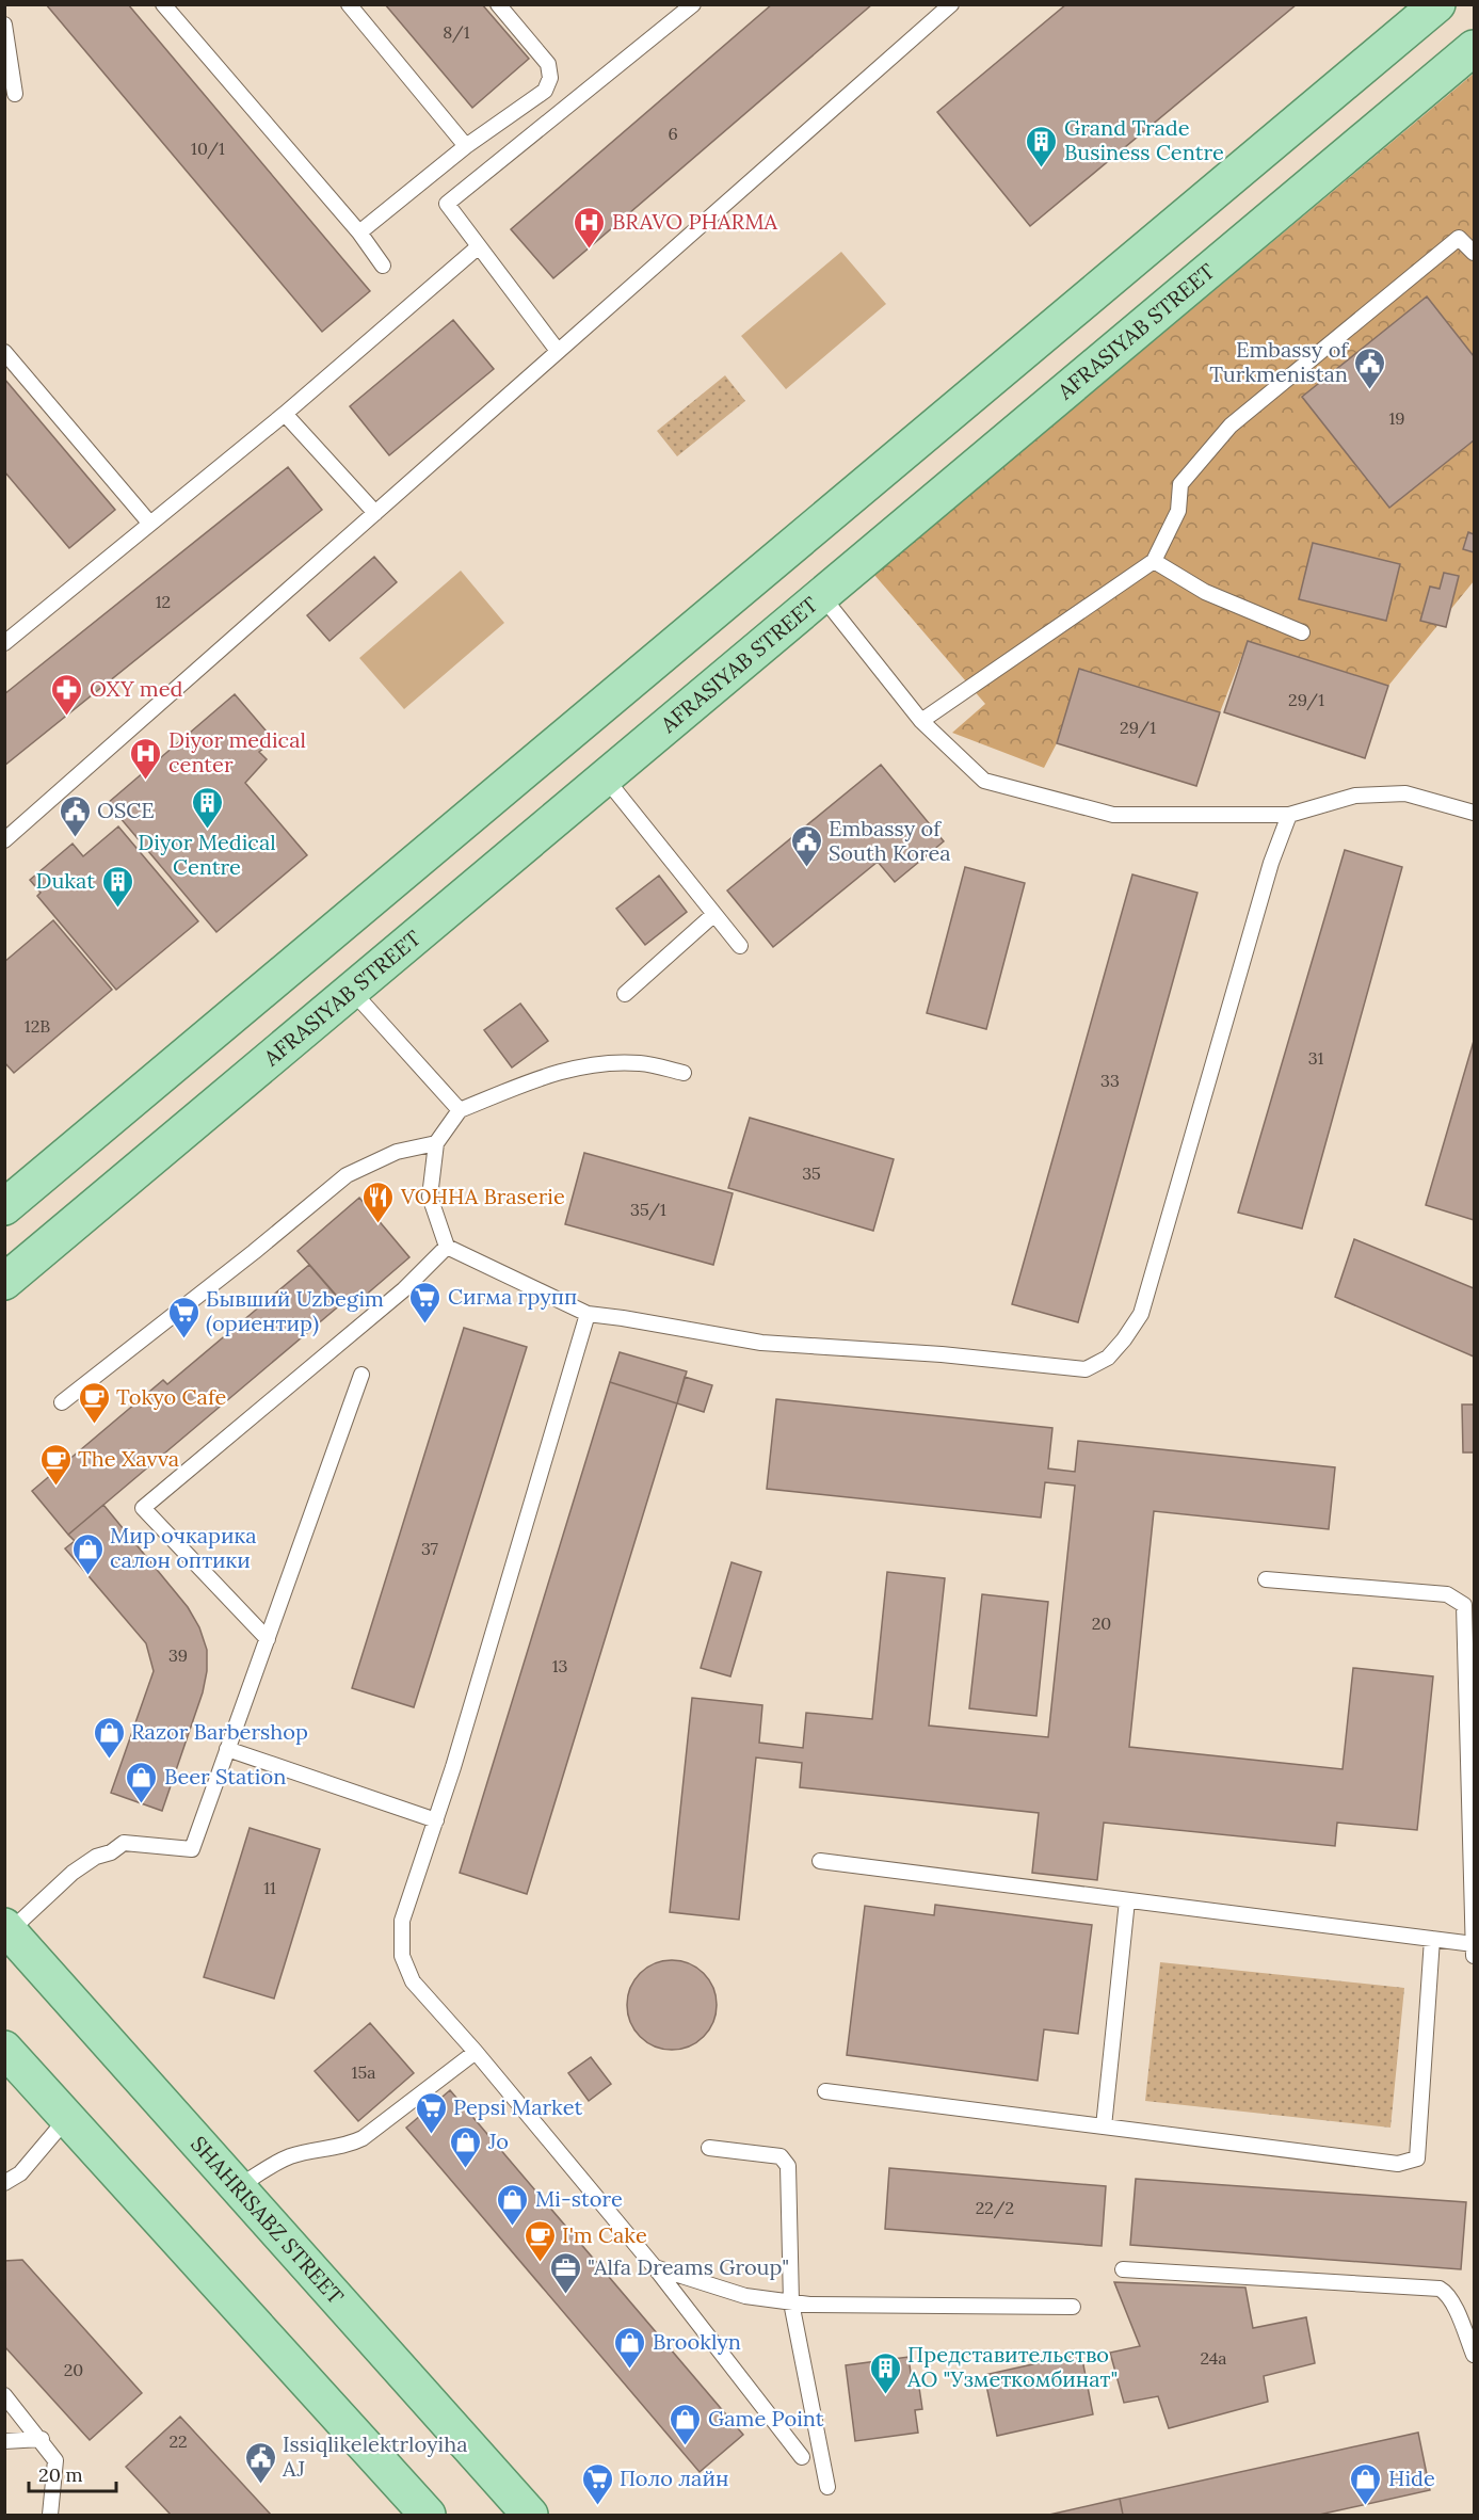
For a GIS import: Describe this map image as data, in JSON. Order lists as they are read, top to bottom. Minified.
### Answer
{"streets":{"main road":["AFRASIYAB STREET","SHAHRISABZ STREET"]},"places":{"building":["Grand Trade Business Centre","Diyor Medical Centre","Dukat","Представительство АО \"Узметкомбинат\""],"hospital":["BRAVO PHARMA","Diyor medical center"],"public building":["Embassy of Turkmenistan","OSCE","Embassy of South Korea","Issiqlikelektrloyiha AJ"],"pharmacy":["OXY med"],"restaurant":["VOHHA Braserie"],"supermarket":["Сигма групп","Бывший Uzbegim (ориентир)","Pepsi Market","Поло лайн"],"cafe":["Tokyo Cafe","The Xavva","I'm Cake"],"shop":["Мир очкарика салон оптики","Razor Barbershop","Beer Station","Jo","Mi-store","Brooklyn","Game Point","Hide"],"office":["\"Alfa Dreams Group\""]},"house_numbers":["8/1","6","10/1","19","12","29/1","29/1","12B","31","33","35","35/1","37","20","39","13","11","15a","22/2","24a","20","22"],"scale_bar":"20 m"}
